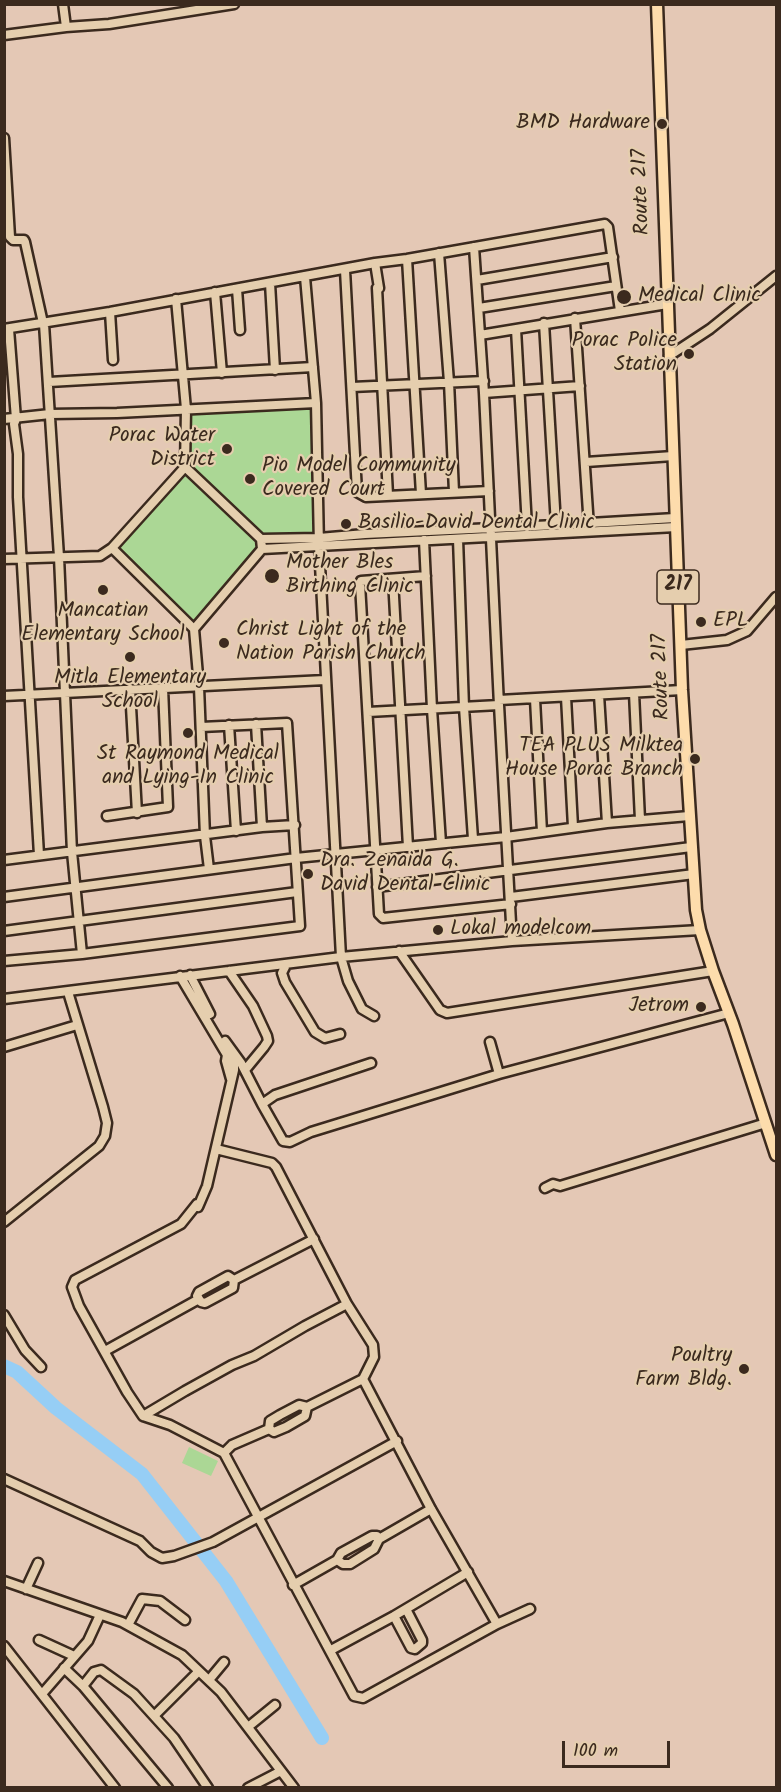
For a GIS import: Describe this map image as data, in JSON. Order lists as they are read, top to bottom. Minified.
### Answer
{"streets":{"main road":["Route 217","217"]},"places":["BMD Hardware","Medical Clinic","Porac Police Station","Porac Water District","Pio Model Community Covered Court","Basilio-David Dental Clinic","Mother Bles Birthing Clinic","Mancatian Elementary School","EPL","Christ Light of the Nation Parish Church","Mitla Elementary School","St Raymond Medical and Lying-In Clinic","TEA PLUS Milktea House Porac Branch","Dra. Zenaida G. David Dental Clinic","Lokal modelcom","Jetrom","Poultry Farm Bldg."],"scale_bar":"100 m"}
